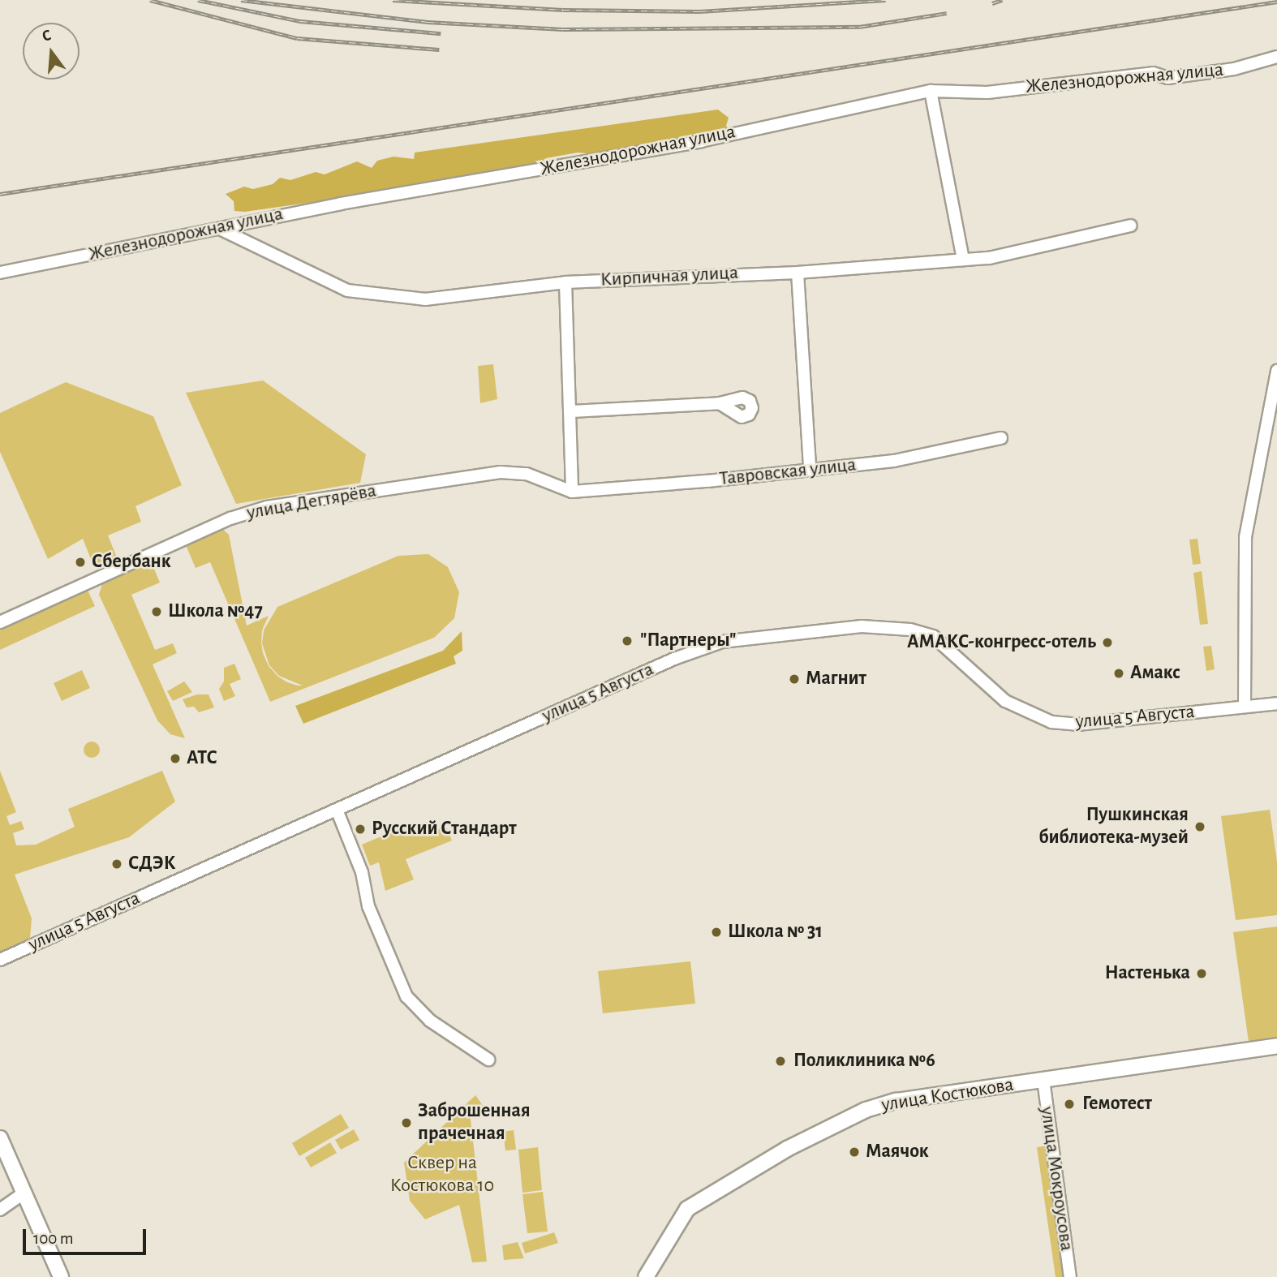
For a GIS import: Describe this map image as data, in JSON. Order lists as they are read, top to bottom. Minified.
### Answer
{"streets":{"main road":["улица Костюкова"],"street":["Железнодорожная улица","Кирпичная улица","Тавровская улица","улица Дегтярёва","улица 5 Августа","улица Мокроусова"]},"crossings":[["Железнодорожная улица","Кирпичная улица"],["Тавровская улица","улица Дегтярёва"],["улица Костюкова","улица Мокроусова"]],"parks":["Сквер на Костюкова 10"],"places":["Сбербанк","Школа №47","\"Партнеры\"","АМАКС-конгресс-отель","Амакс","Магнит","АТС","Пушкинская библиотека-музей","Русский Стандарт","СДЭК","Школа № 31","Настенька","Поликлиника №6","Гемотест","Заброшенная прачечная","Маячок"],"scale_bar":"100 m","north":"top"}
